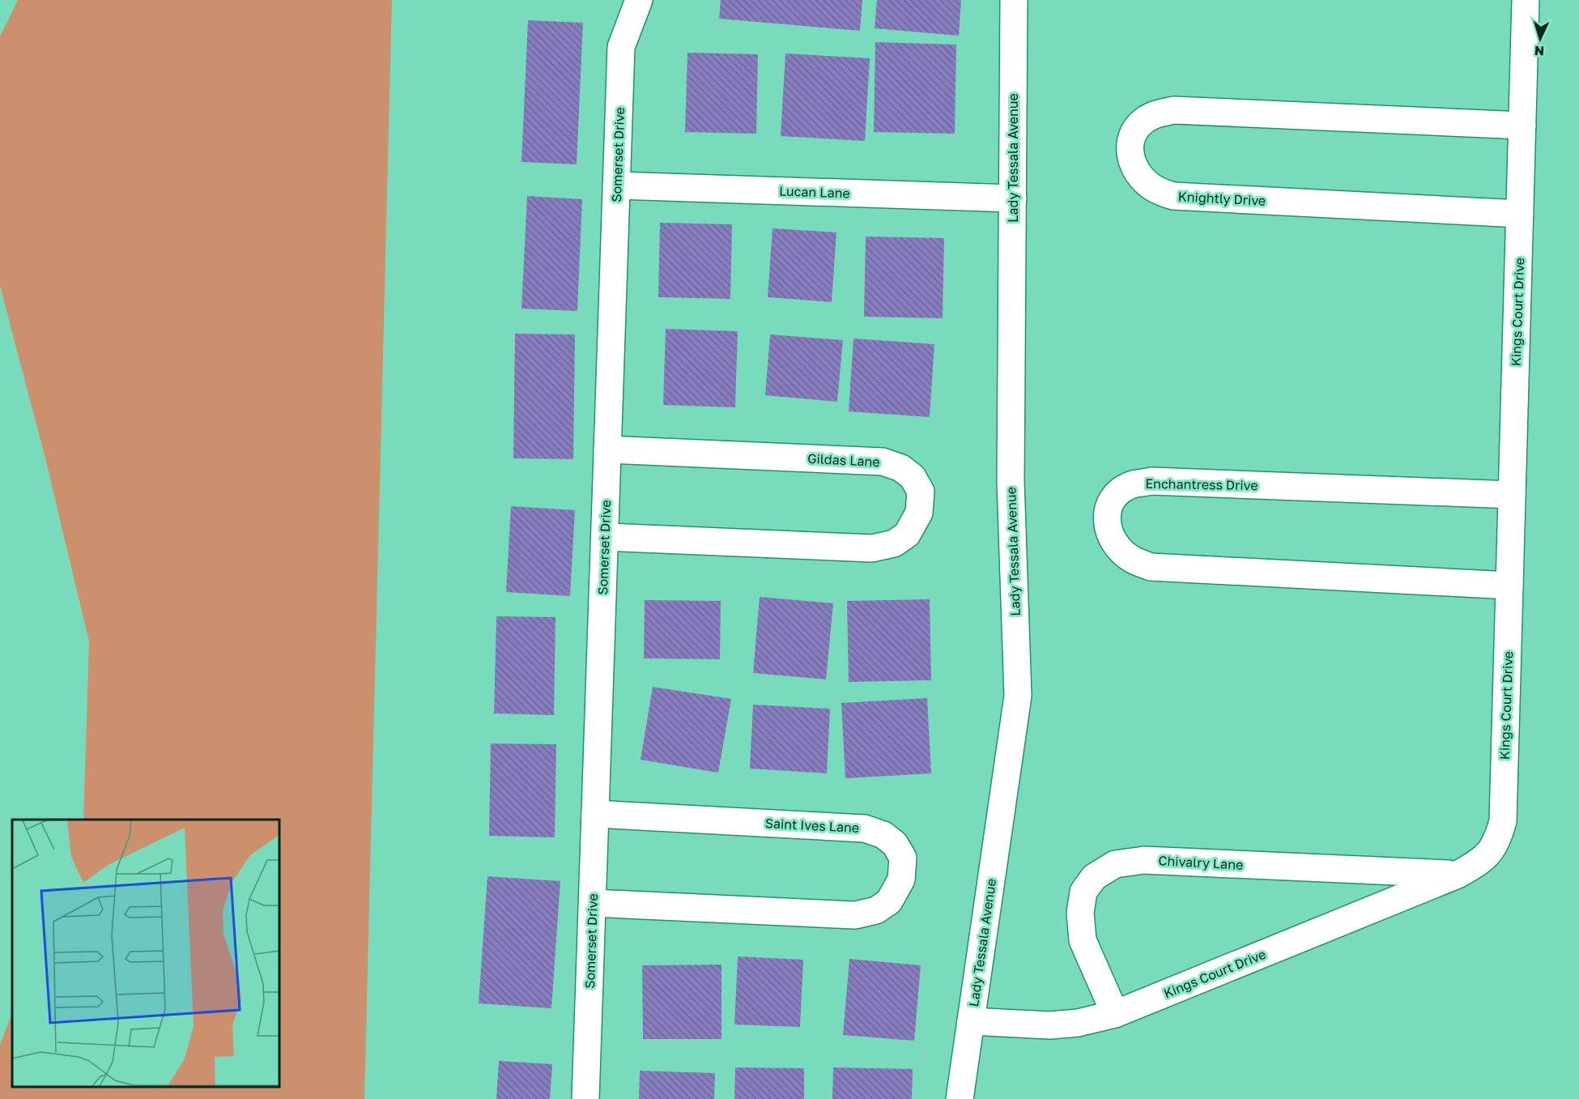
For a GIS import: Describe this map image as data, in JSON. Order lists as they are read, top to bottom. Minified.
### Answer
{"streets":{"street":["Somerset Drive","Lady Tessala Avenue","Lucan Lane","Knightly Drive","Kings Court Drive","Gildas Lane","Enchantress Drive","Saint Ives Lane","Chivalry Lane"]},"crossings":[["Somerset Drive","Lucan Lane"],["Somerset Drive","Gildas Lane"],["Somerset Drive","Saint Ives Lane"],["Lady Tessala Avenue","Lucan Lane"],["Lady Tessala Avenue","Kings Court Drive"],["Knightly Drive","Kings Court Drive"],["Kings Court Drive","Enchantress Drive"],["Kings Court Drive","Chivalry Lane"]],"north":"bottom"}
